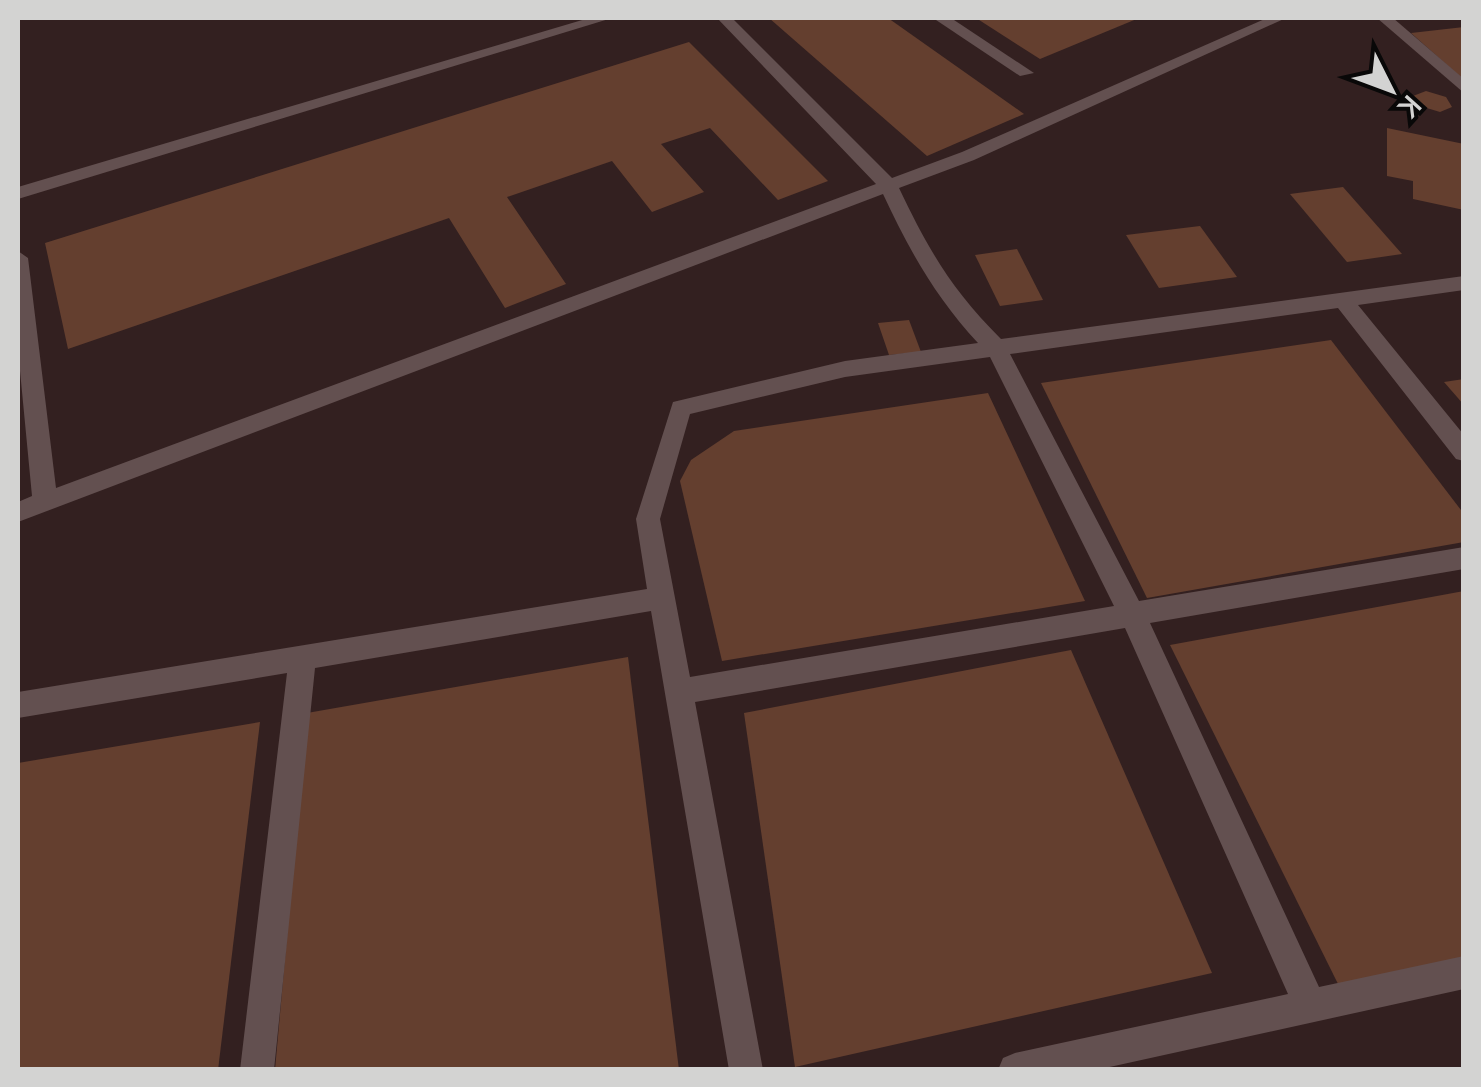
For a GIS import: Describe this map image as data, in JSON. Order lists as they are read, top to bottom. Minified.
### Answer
{"north":"bottom right"}
